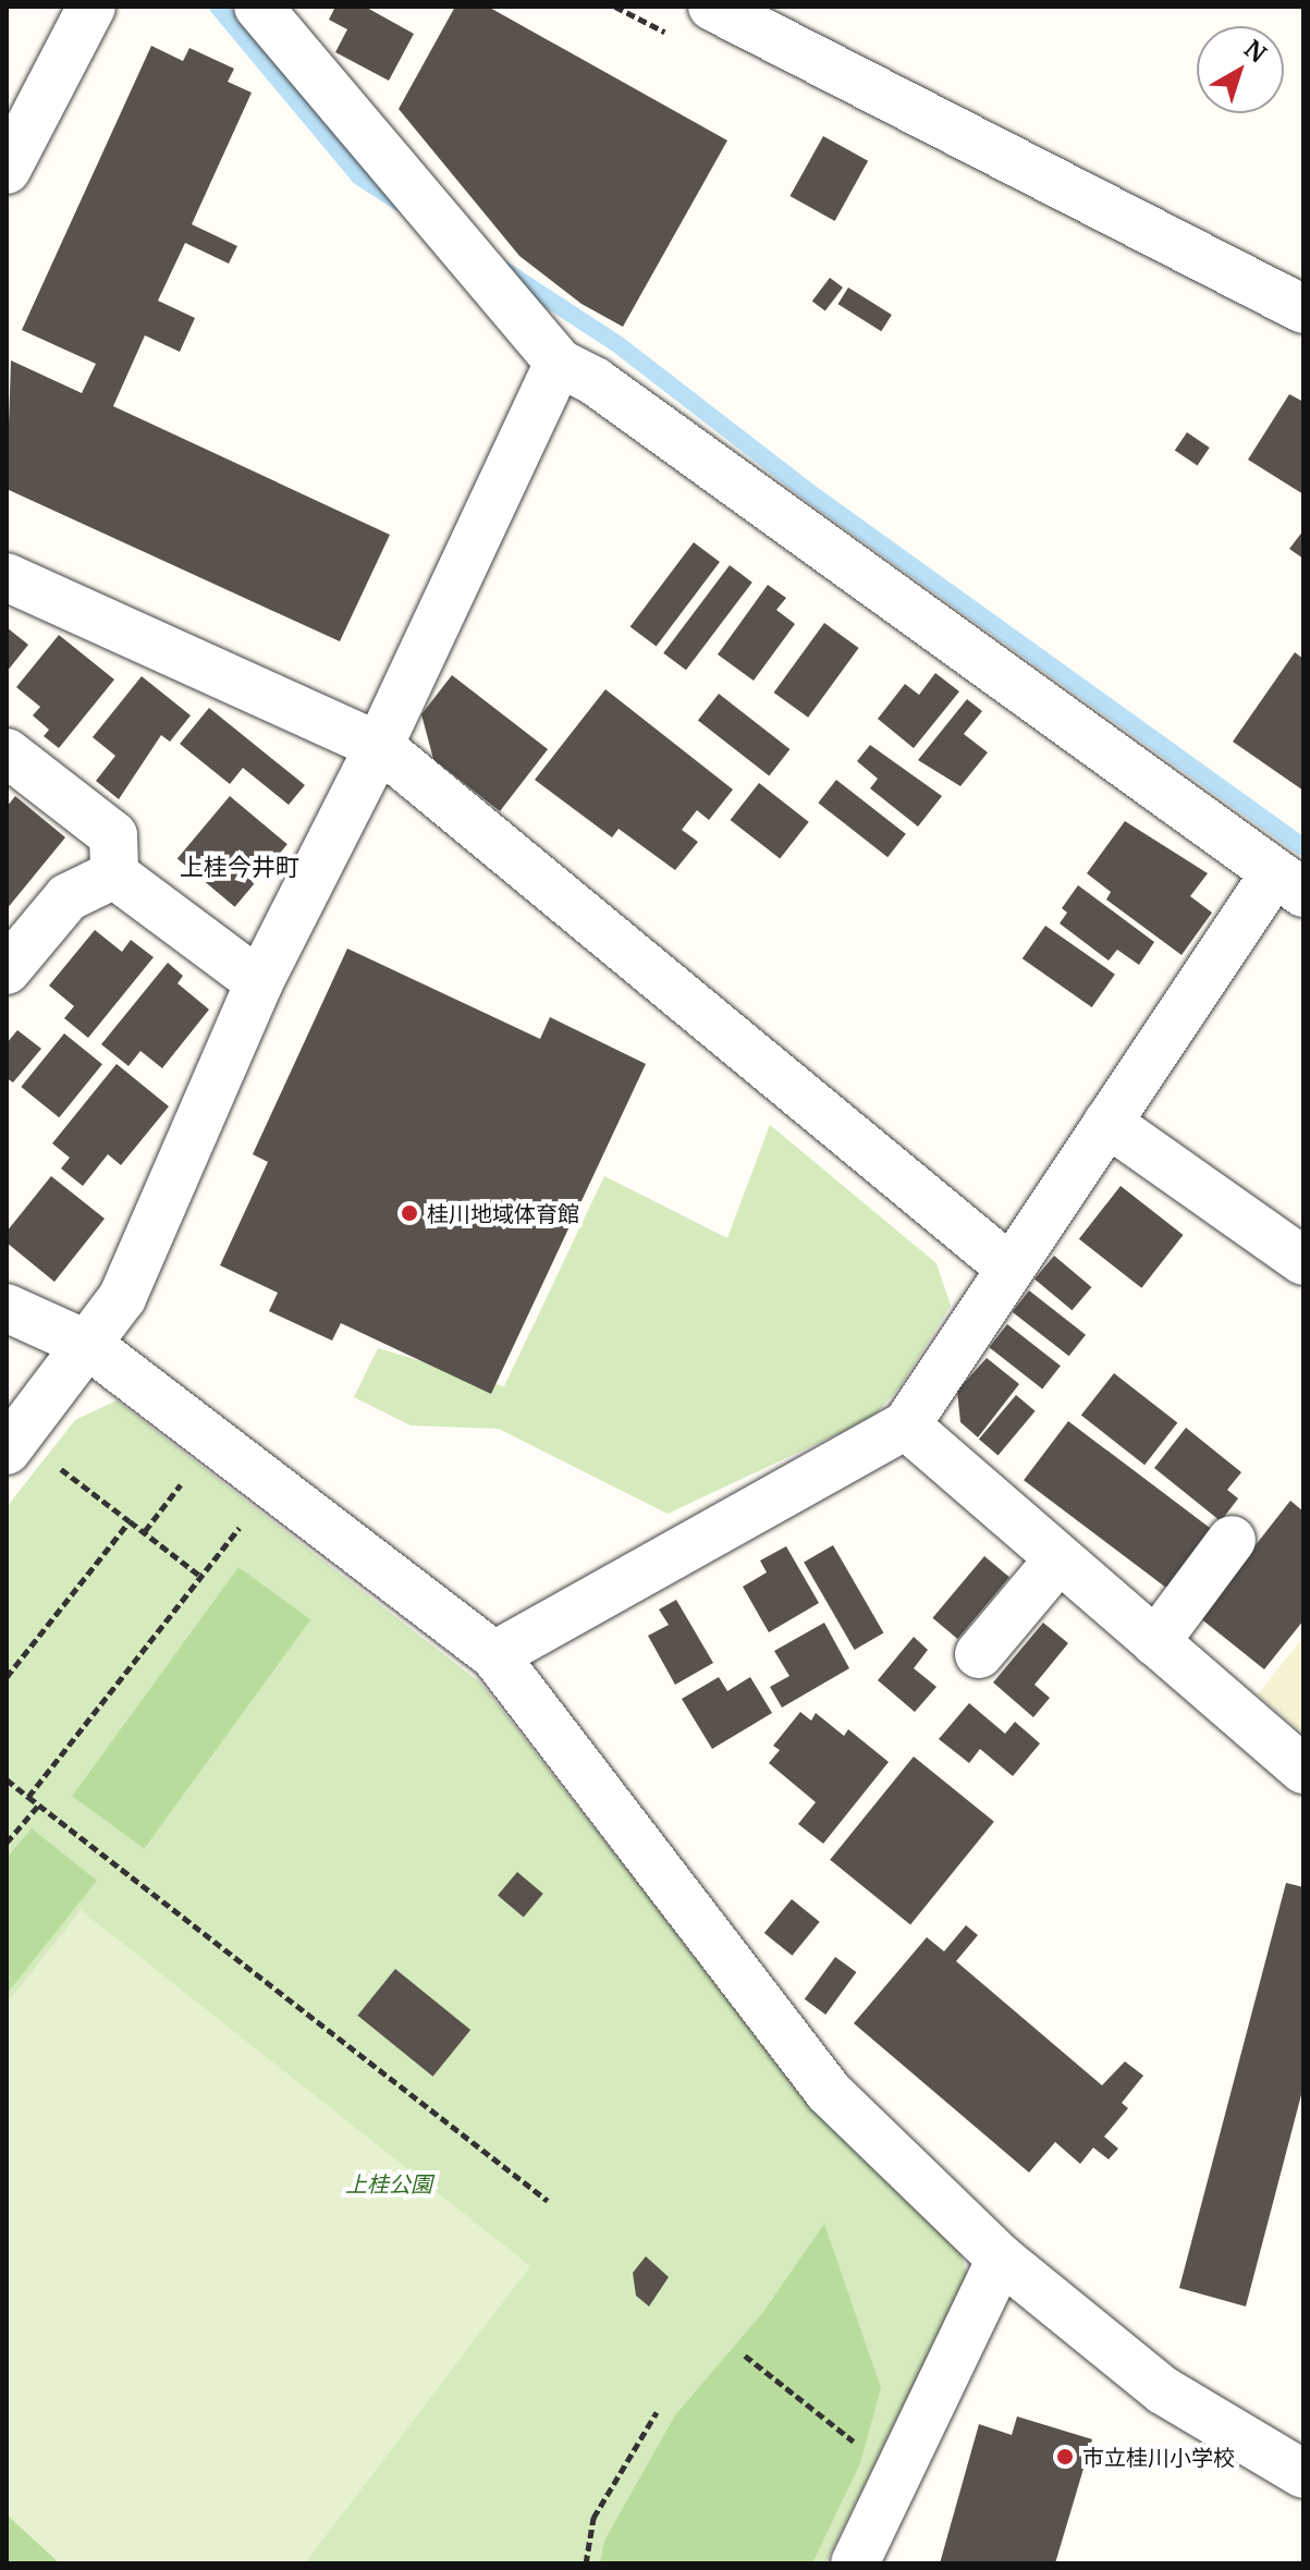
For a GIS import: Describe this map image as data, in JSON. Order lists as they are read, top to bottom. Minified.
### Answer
{"districts":["上桂今井町"],"parks":["上桂公園"],"places":["桂川地域体育館","市立桂川小学校"],"north":"top right"}
